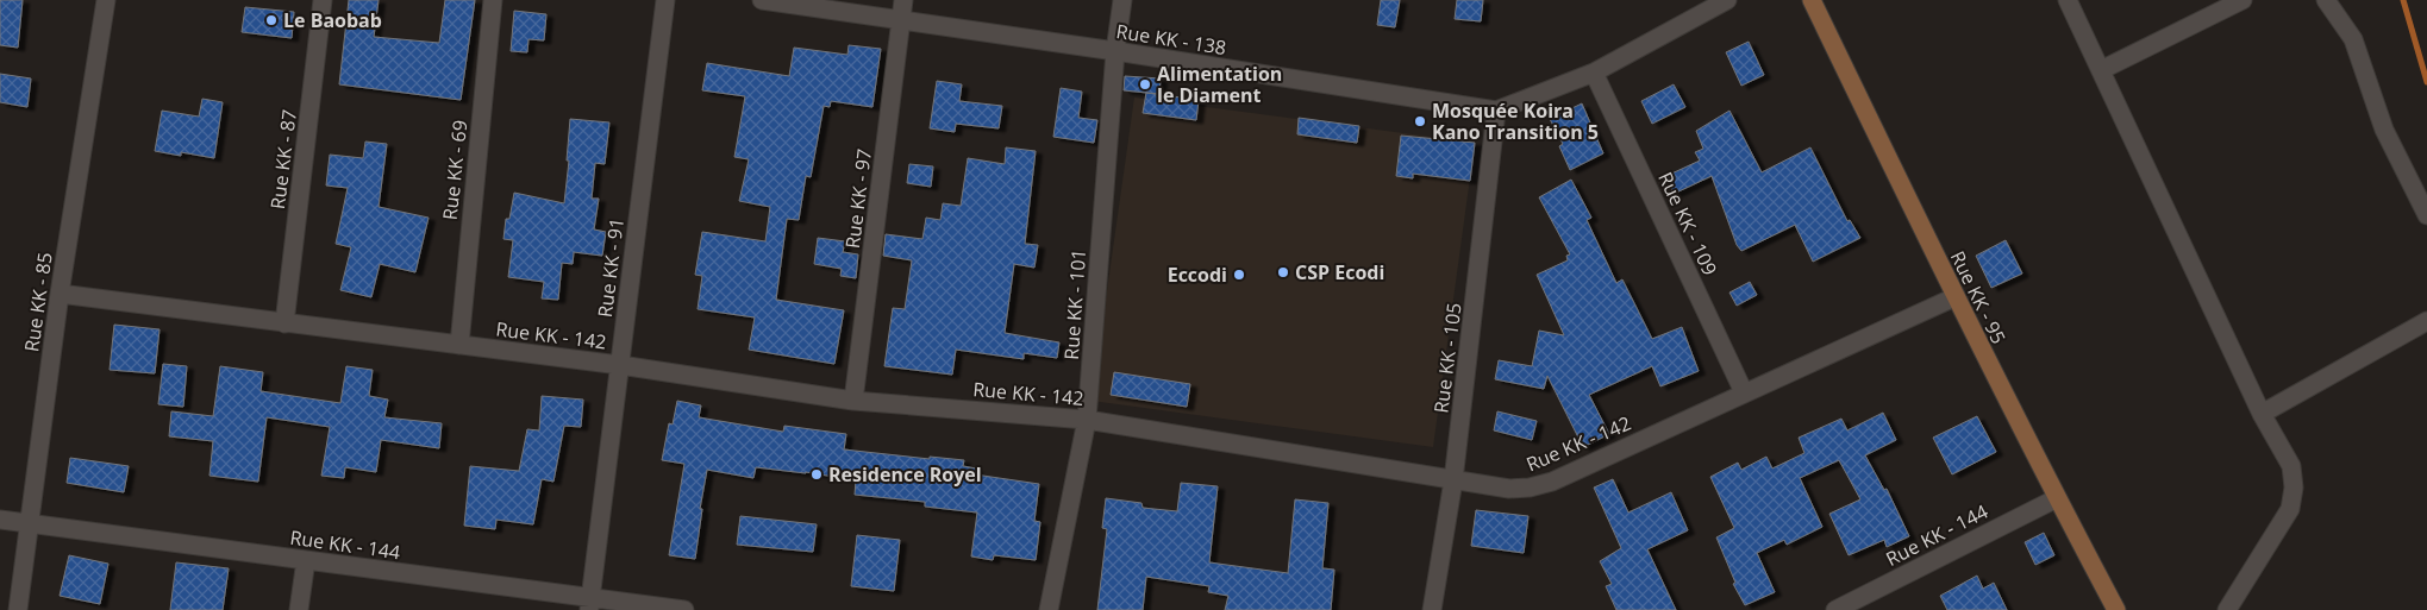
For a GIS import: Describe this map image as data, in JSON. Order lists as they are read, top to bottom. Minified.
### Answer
{"streets":{"street":["Rue KK - 138","Rue KK - 87","Rue KK - 69","Rue KK - 97","Rue KK - 109","Rue KK - 91","Rue KK - 95","Rue KK - 85","Rue KK - 101","Rue KK - 142","Rue KK - 105","Rue KK - 144"]},"crossings":[["Rue KK - 138","Rue KK - 97"],["Rue KK - 138","Rue KK - 101"],["Rue KK - 138","Rue KK - 105"],["Rue KK - 87","Rue KK - 142"],["Rue KK - 69","Rue KK - 142"],["Rue KK - 97","Rue KK - 142"],["Rue KK - 109","Rue KK - 142"],["Rue KK - 91","Rue KK - 142"],["Rue KK - 91","Rue KK - 144"],["Rue KK - 95","Rue KK - 142"],["Rue KK - 95","Rue KK - 144"],["Rue KK - 85","Rue KK - 142"],["Rue KK - 85","Rue KK - 144"],["Rue KK - 101","Rue KK - 142"],["Rue KK - 142","Rue KK - 105"]],"places":["Le Baobab","Alimentation le Diament","Mosquée Koira Kano Transition 5","CSP Ecodi","Eccodi","Residence Royel"]}
